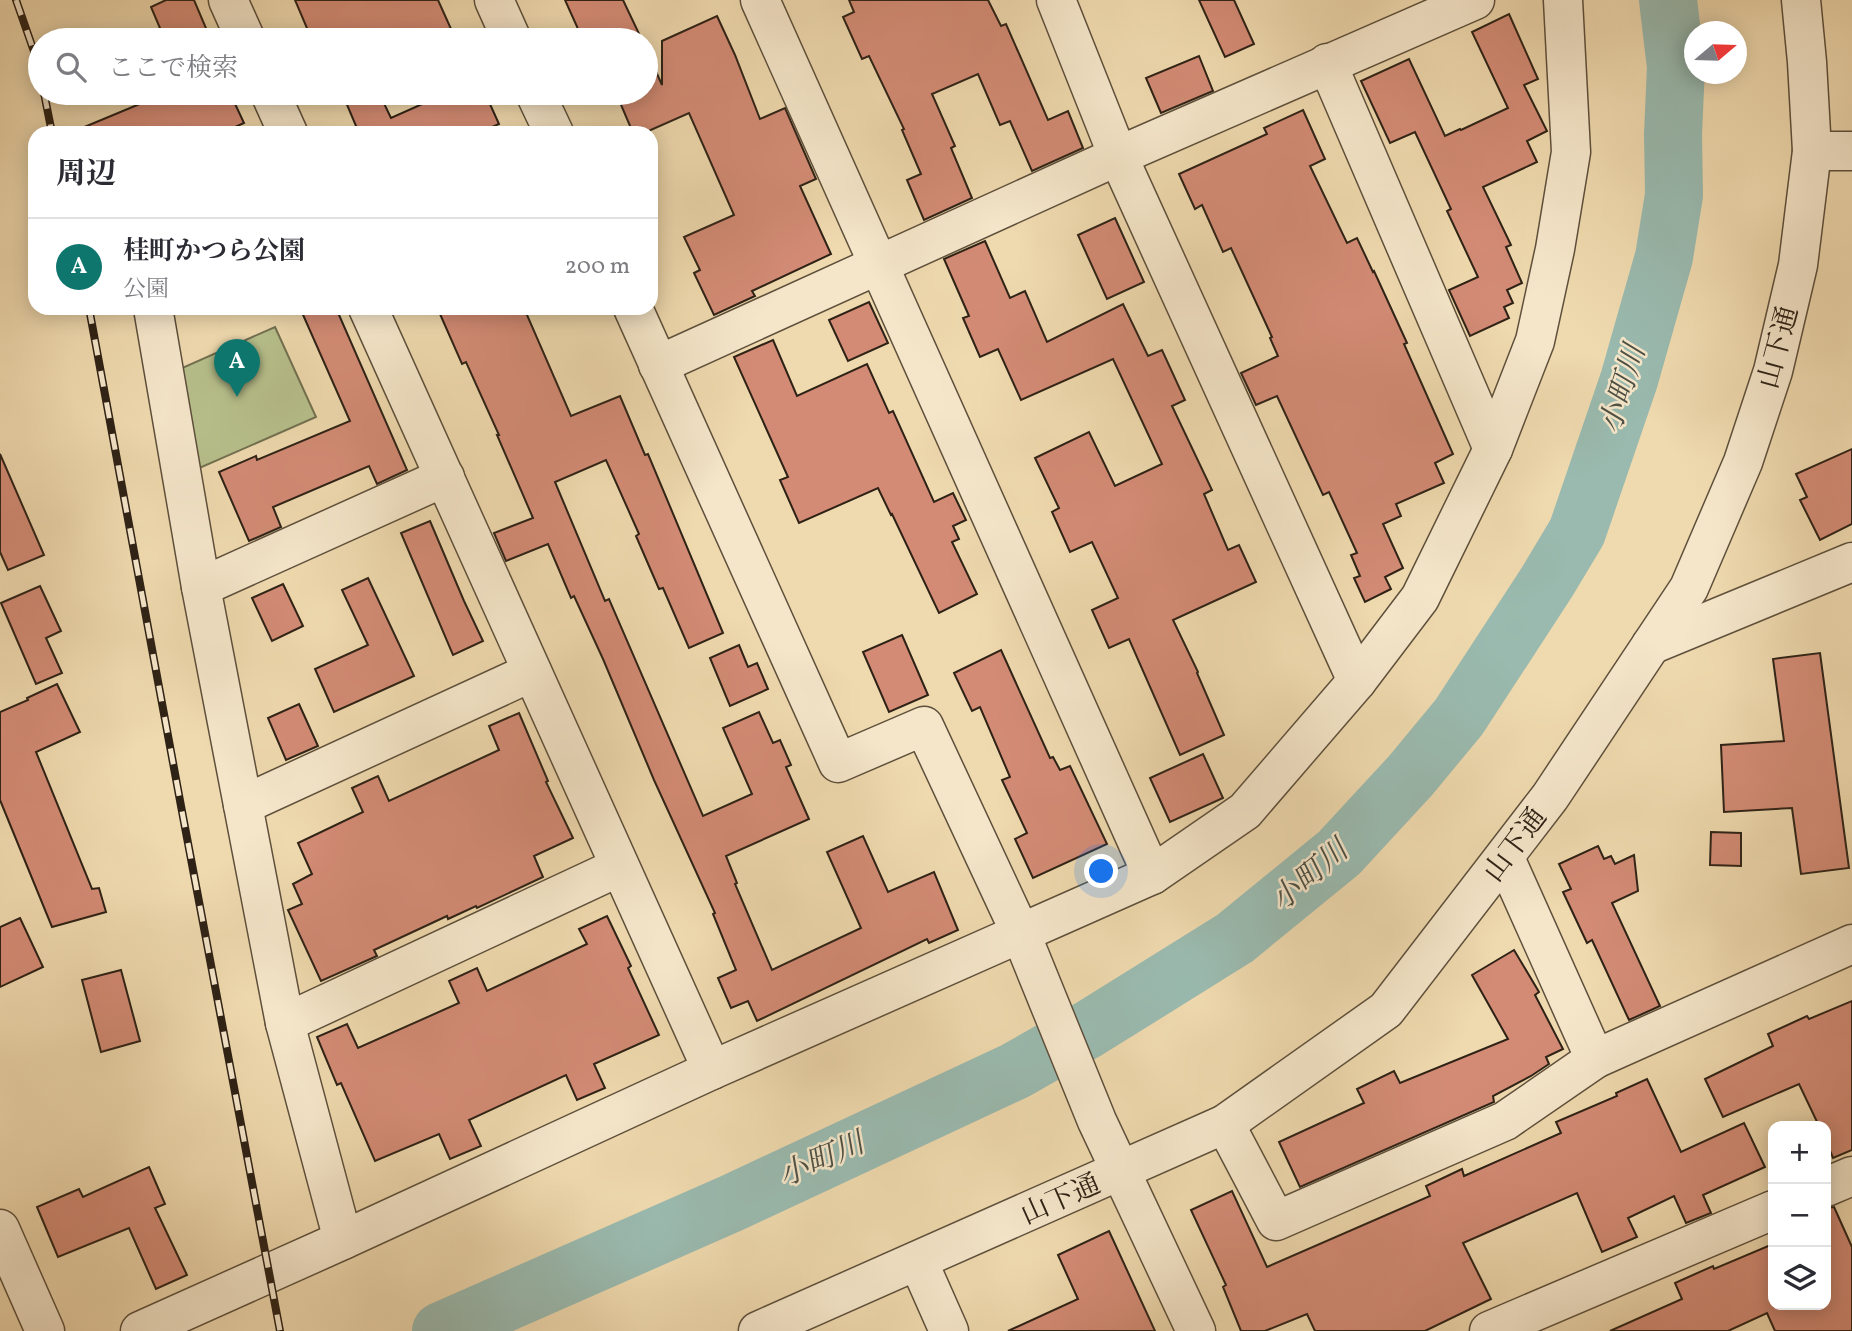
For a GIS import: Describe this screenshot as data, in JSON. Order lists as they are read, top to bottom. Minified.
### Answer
{"streets":{"street":["山下通"]},"water":["小町川"],"north":"right","page":{"search":"ここで検索","heading":"周辺","list":[{"mark":"A","name":"桂町かつら公園","note":"公園","value":"200 m"}],"pins":"A","map_buttons":["+","−"]}}
